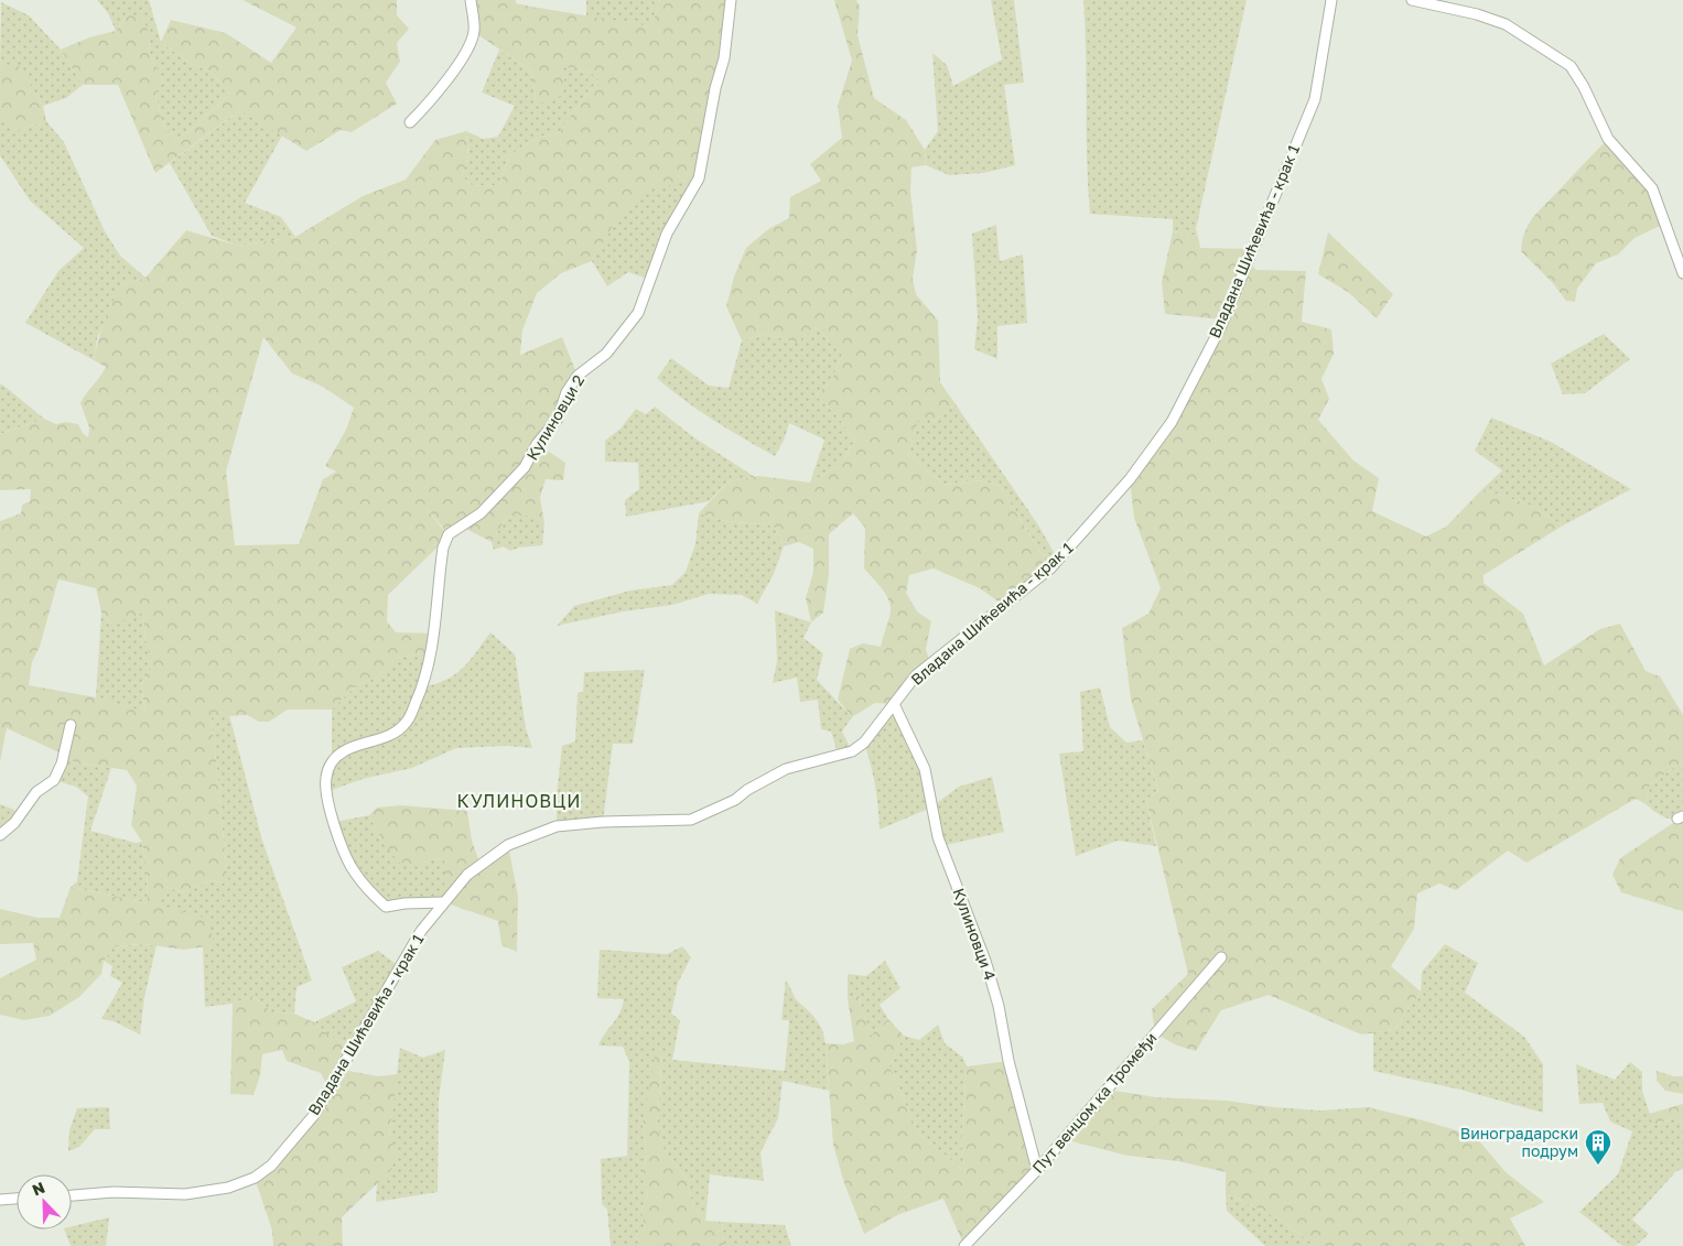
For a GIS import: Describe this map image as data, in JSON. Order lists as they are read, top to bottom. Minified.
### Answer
{"streets":{"street":["Владана Шићевића - крак 1","Кулиновци 2","Кулиновци 4","Пут венцом ка Тромеђи"]},"crossings":[["Владана Шићевића - крак 1","Кулиновци 2"],["Владана Шићевића - крак 1","Кулиновци 4"],["Кулиновци 4","Пут венцом ка Тромеђи"]],"districts":["КУЛИНОВЦИ"],"places":{"building":["Виноградарски подрум"]},"north":"top left"}
